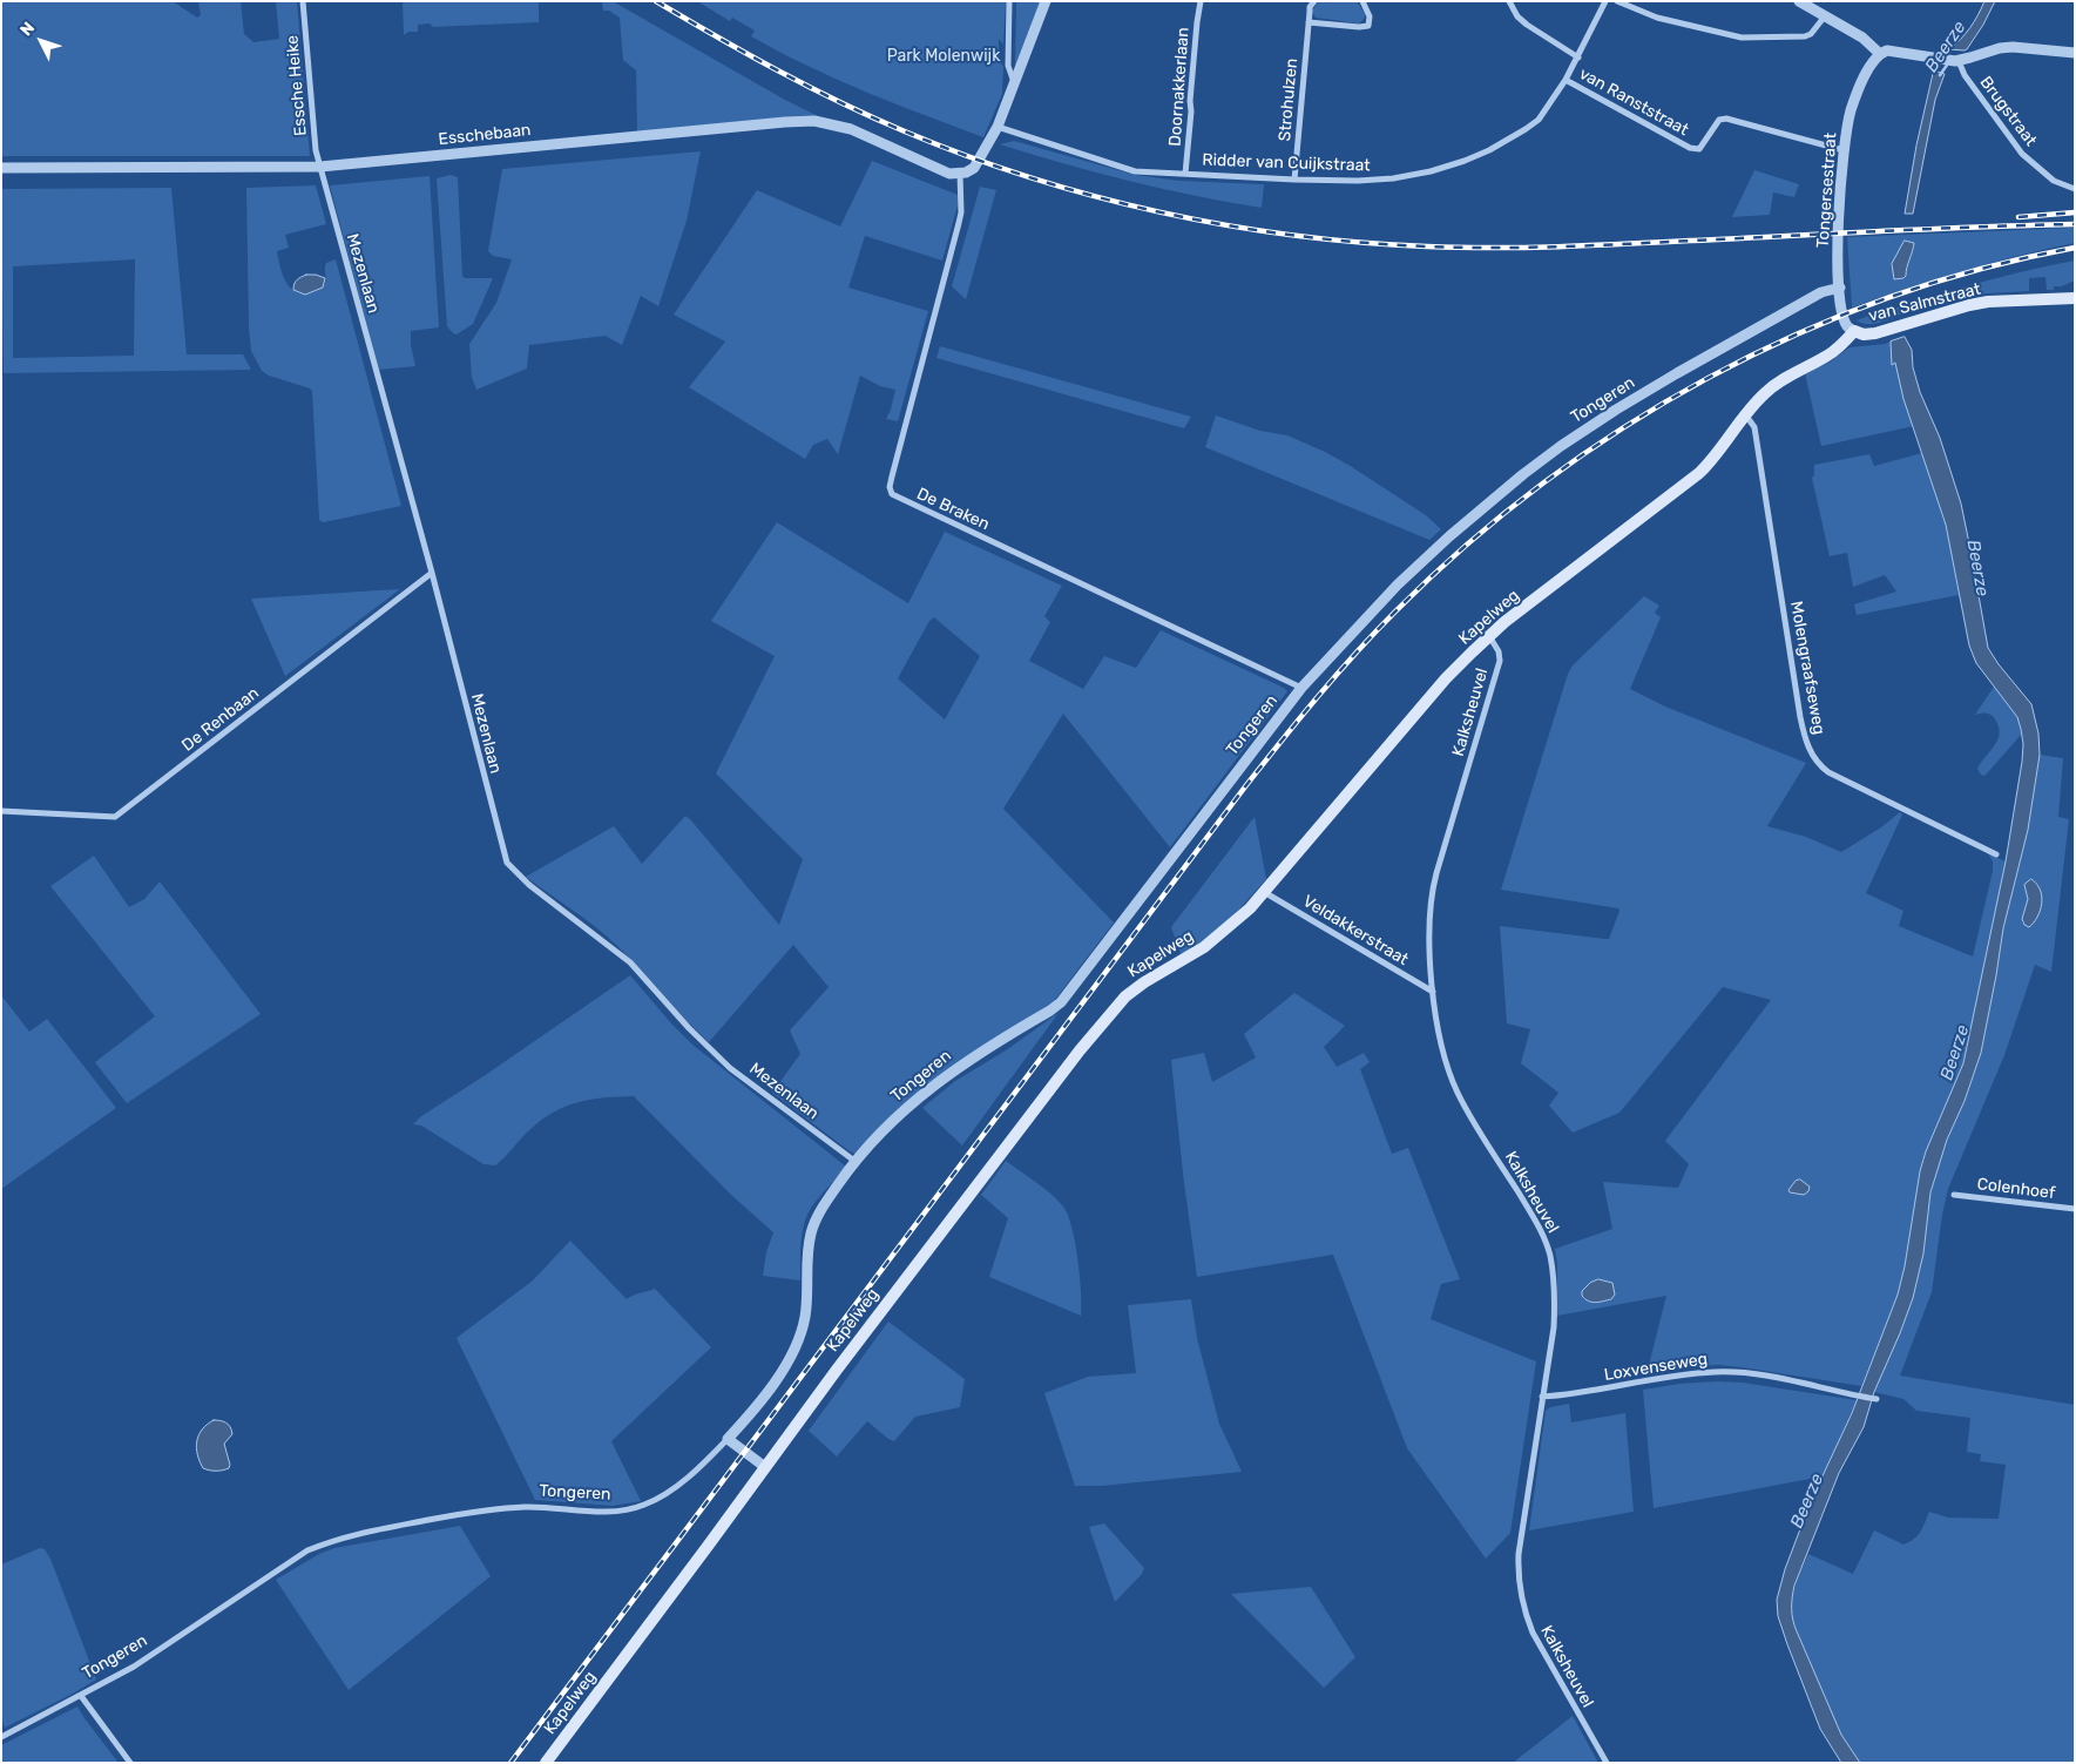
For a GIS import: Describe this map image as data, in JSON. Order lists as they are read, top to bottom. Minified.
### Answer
{"streets":{"main road":["van Salmstraat","Kapelweg"],"street":["Essche Heike","Doornakkerlaan","Strohulzen","van Ranststraat","Brugstraat","Esschebaan","Ridder van Cuijkstraat","Tongersestraat","Mezenlaan","Tongeren","De Braken","Molengraafseweg","Kalksheuvel","De Renbaan","Veldakkerstraat","Colenhoef","Loxvenseweg"]},"crossings":[["Essche Heike","Esschebaan"],["Essche Heike","Mezenlaan"],["Doornakkerlaan","Ridder van Cuijkstraat"],["Strohulzen","Ridder van Cuijkstraat"],["van Ranststraat","Ridder van Cuijkstraat"],["van Ranststraat","Tongersestraat"],["Esschebaan","Mezenlaan"],["Esschebaan","De Braken"],["Tongersestraat","van Salmstraat"],["Tongersestraat","Tongeren"],["Tongersestraat","Kapelweg"],["Mezenlaan","Tongeren"],["Mezenlaan","De Renbaan"],["van Salmstraat","Kapelweg"],["Tongeren","De Braken"],["Kapelweg","Molengraafseweg"],["Kapelweg","Kalksheuvel"],["Kapelweg","Veldakkerstraat"],["Kalksheuvel","Veldakkerstraat"],["Kalksheuvel","Loxvenseweg"]],"water":["Beerze"],"parks":["Park Molenwijk"],"north":"top left"}
